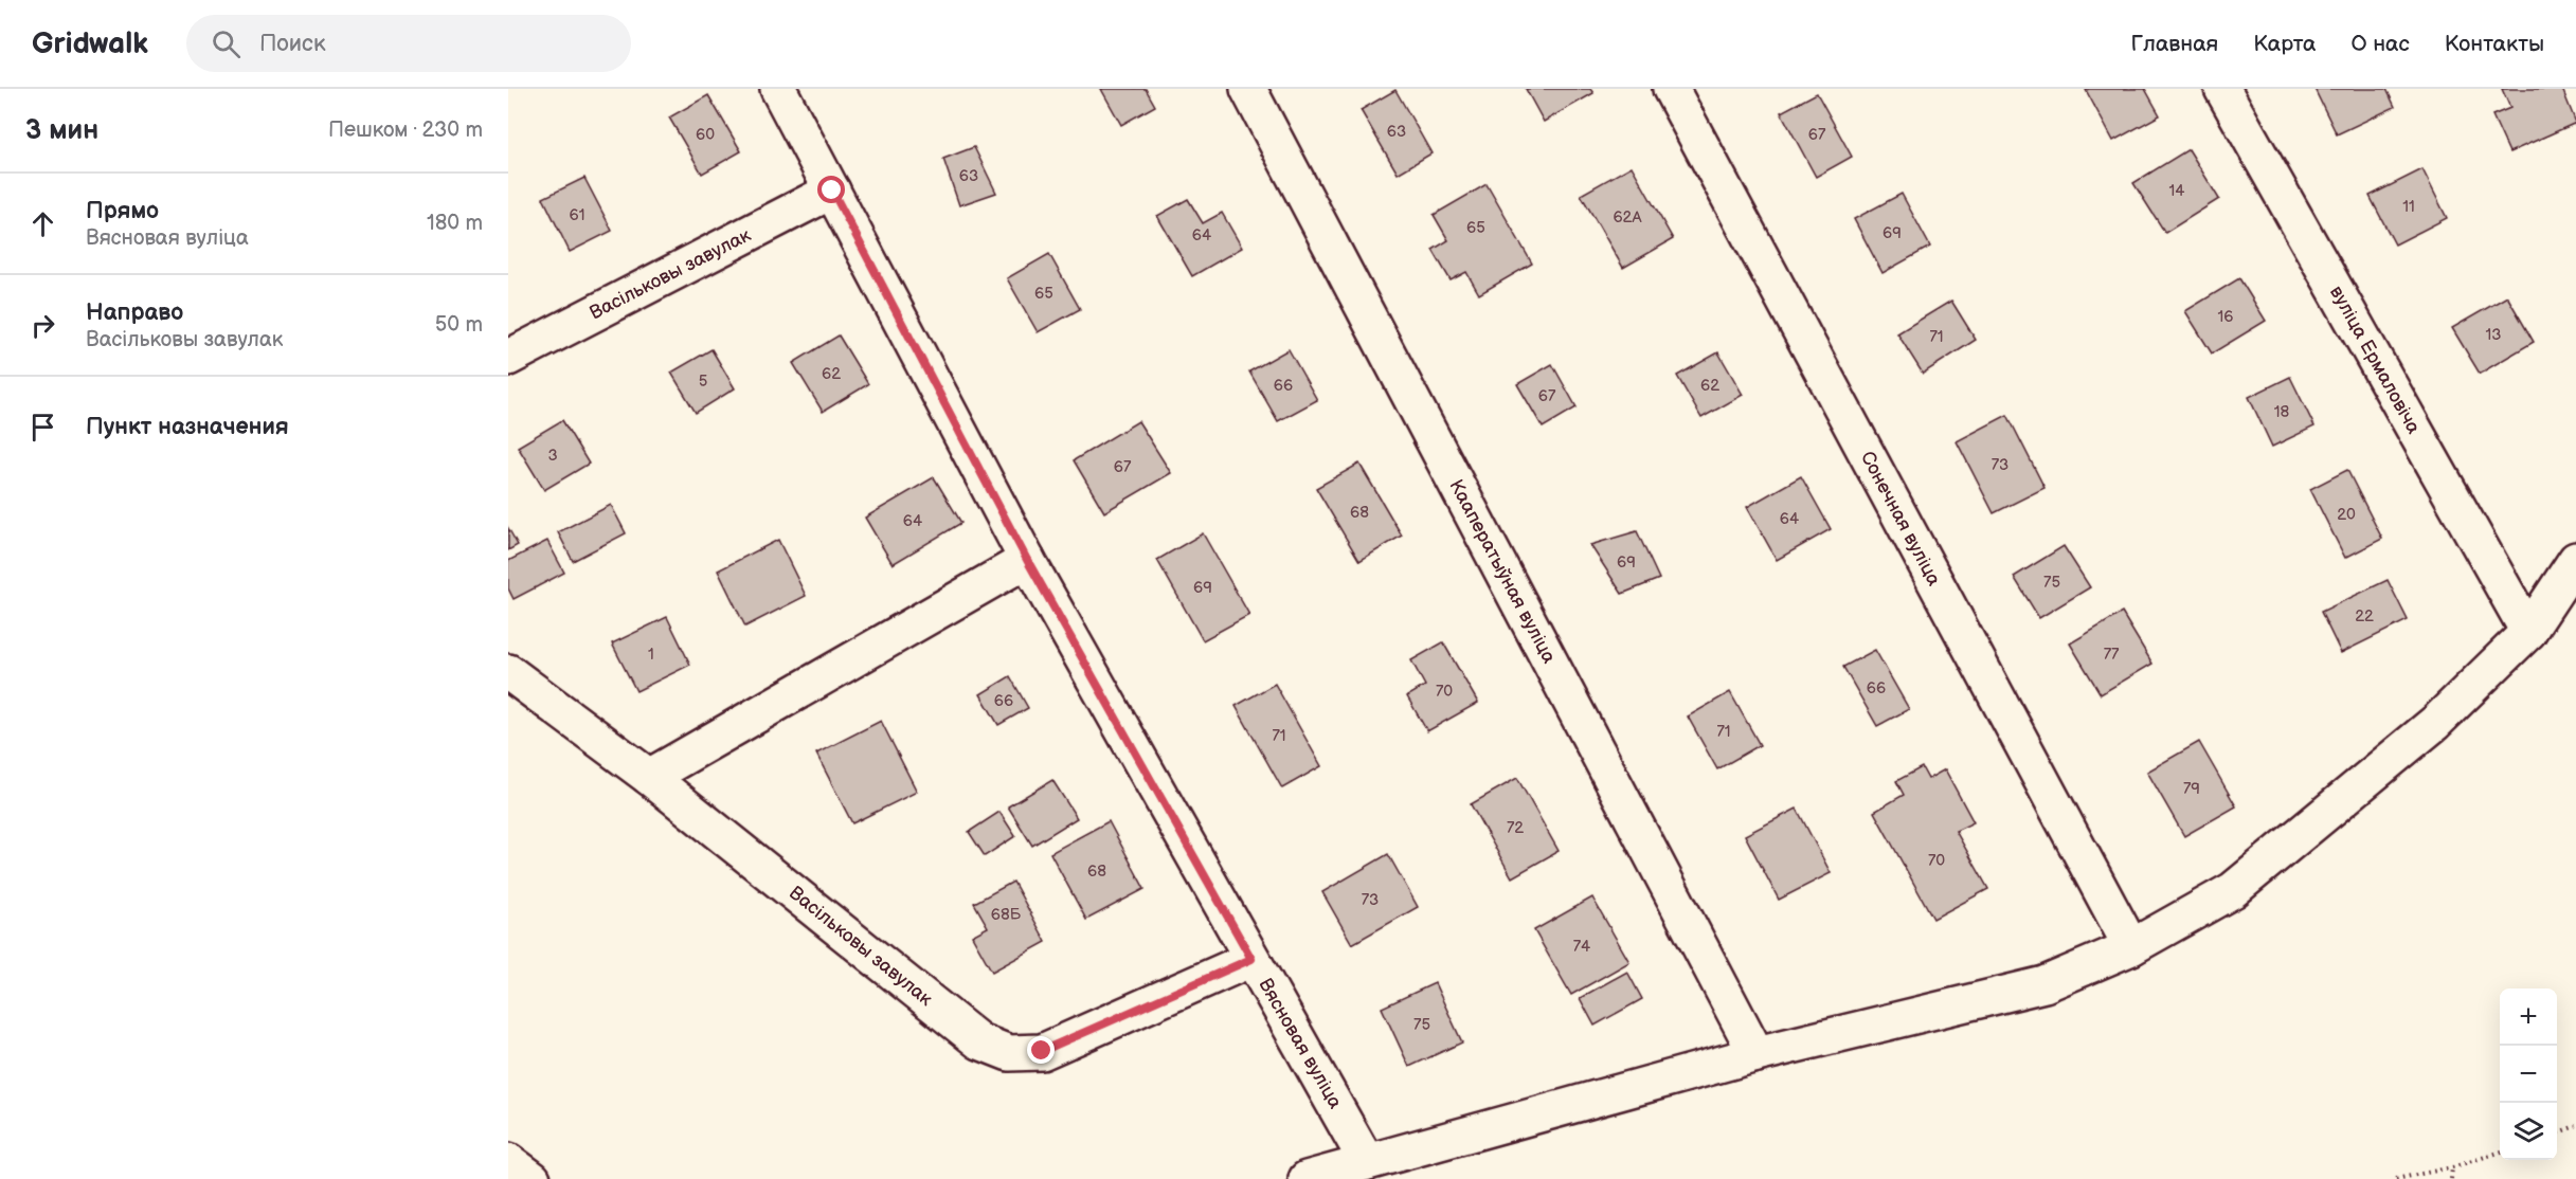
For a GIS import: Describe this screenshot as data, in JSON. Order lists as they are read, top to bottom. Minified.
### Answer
{"streets":{"street":["Васільковы завулак","вуліца Ермаловіча","Сонечная вуліца","Кааператыўная вуліца","Вясновая вуліца"]},"crossings":[["Васільковы завулак","Вясновая вуліца"]],"house_numbers":["63","60","67","63","14","11","61","62А","65","69","64","65","16","13","71","62","5","66","62","67","18","3","73","67","68","20","64","64","69","75","69","22","1","77","66","70","66","71","71","79","72","70","68","73","68Б","74","75"],"page":{"header":"Gridwalk","search":"Поиск","nav":["Главная","Карта","О нас","Контакты"],"heading":["3 мин","Пешком · 230 m"],"list":[["Прямо","Вясновая вуліца","180 m"],["Направо","Васільковы завулак","50 m"],"Пункт назначения"],"map_buttons":["+","−"]}}
